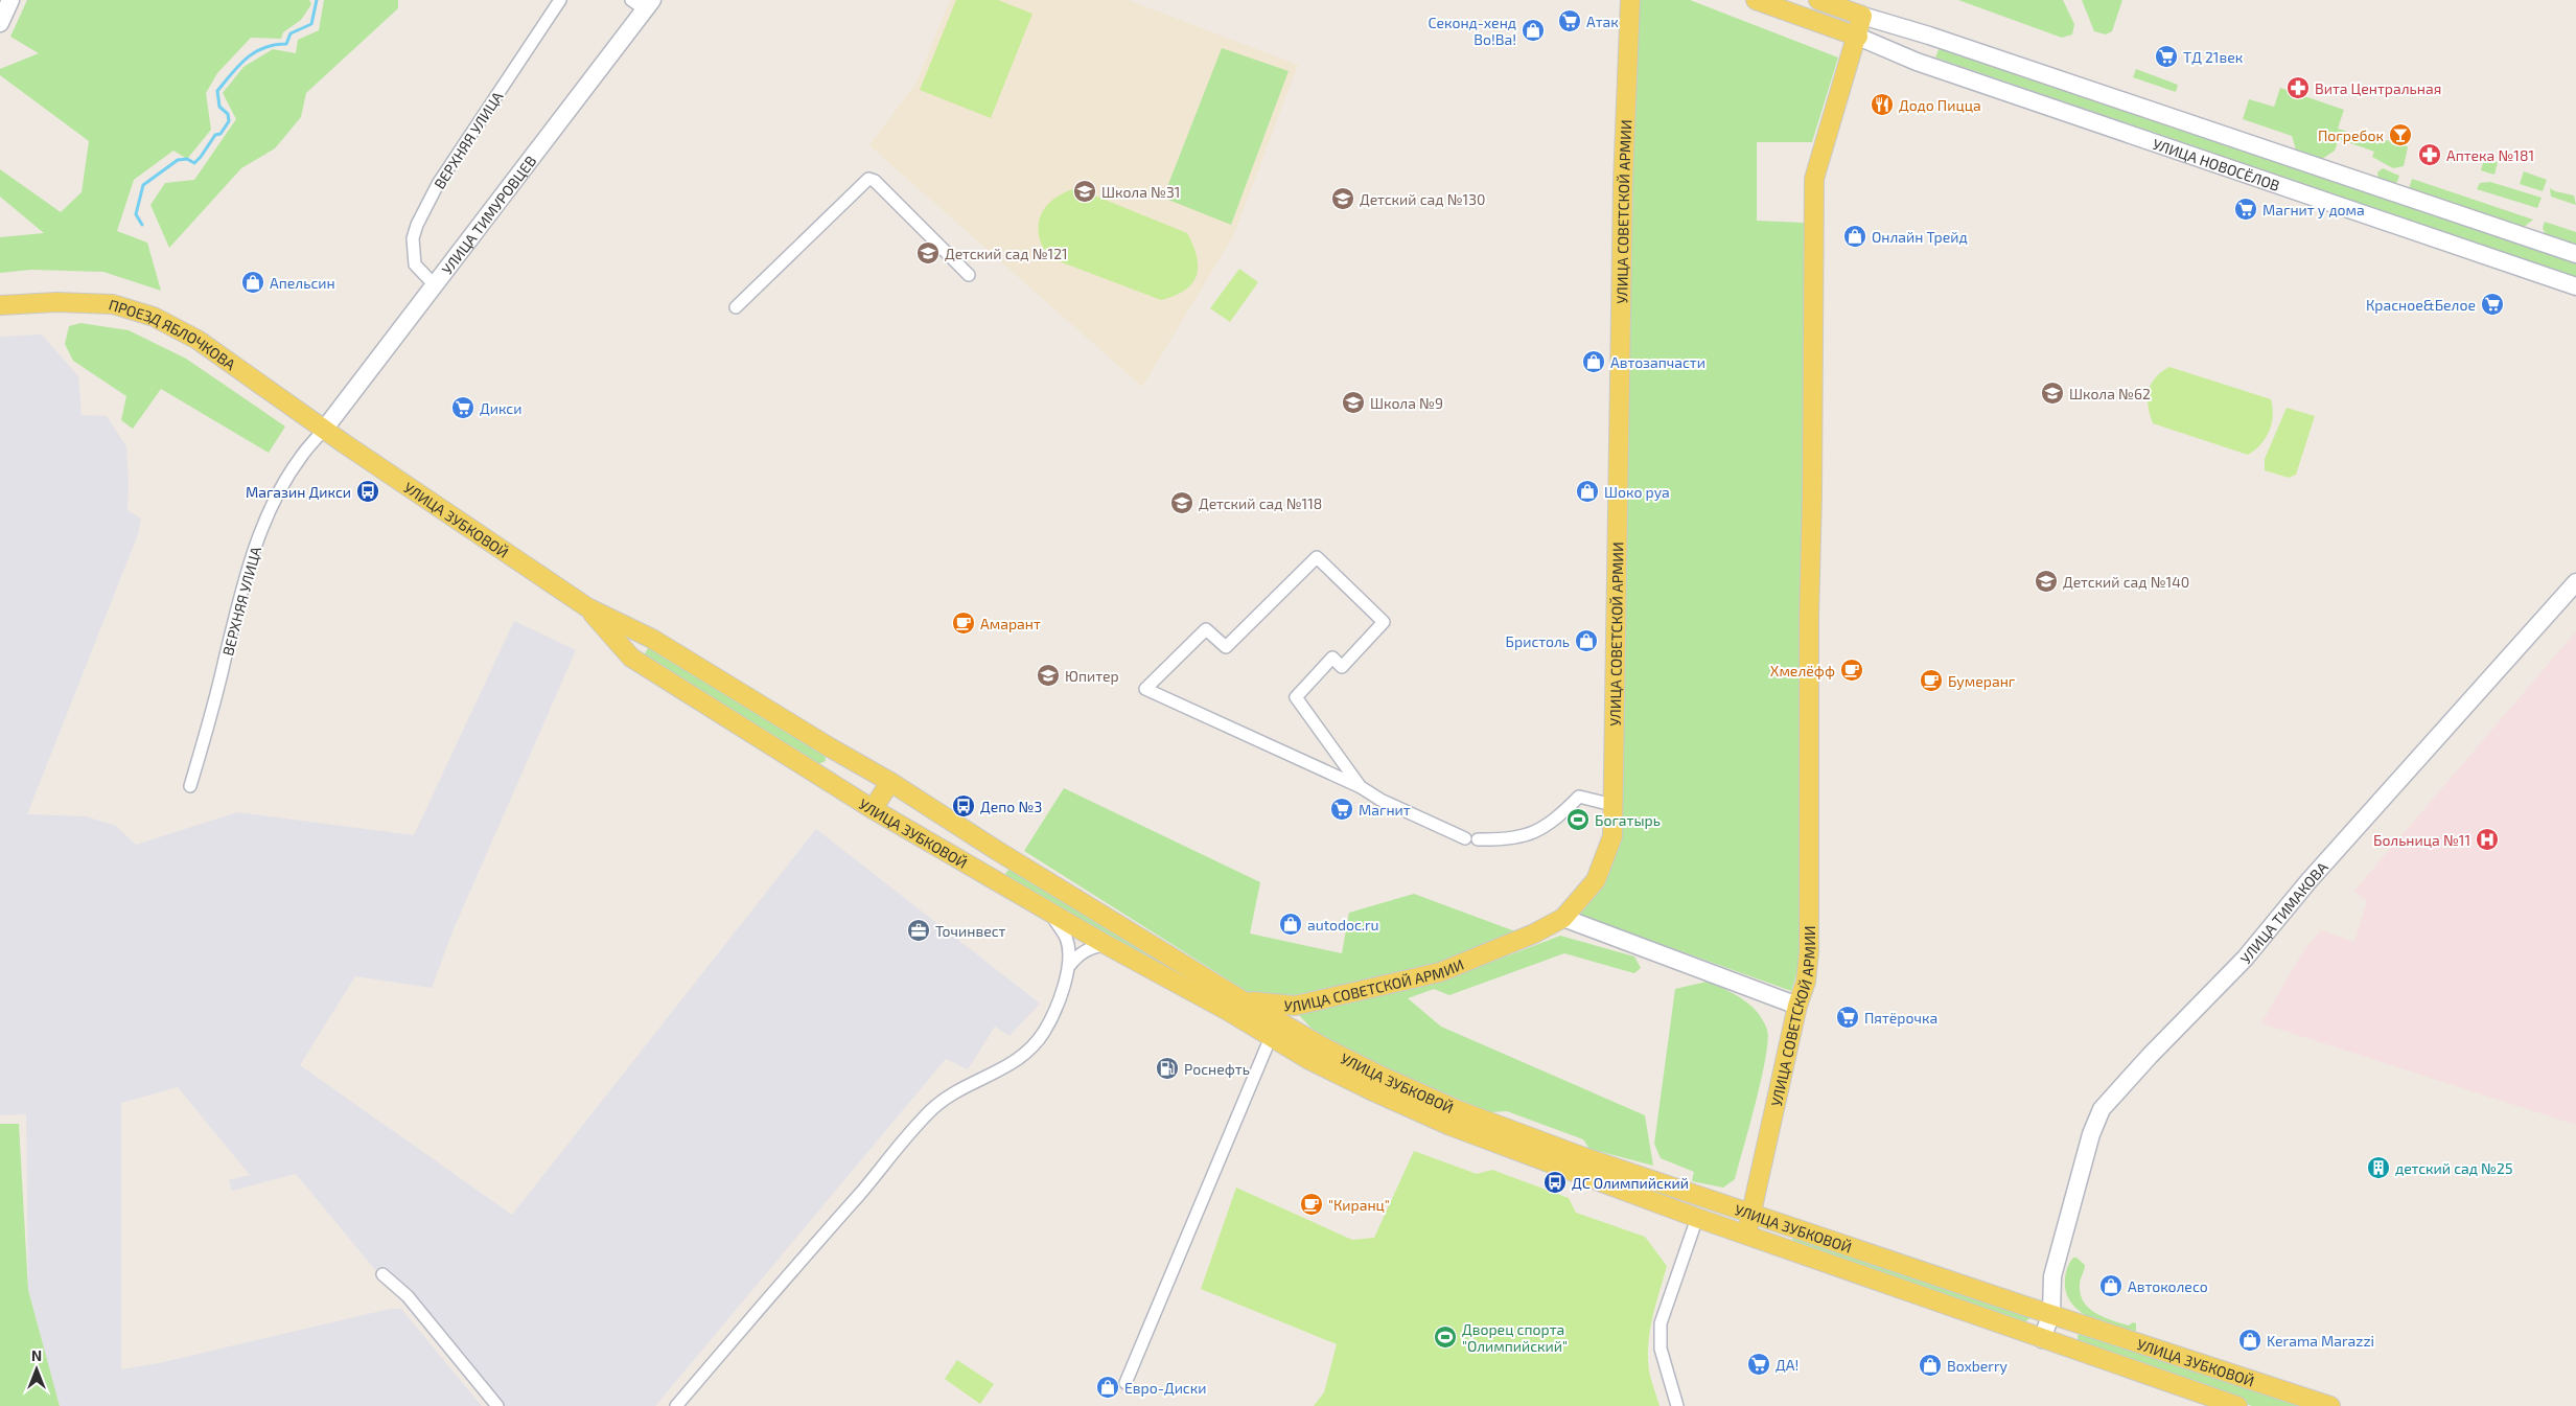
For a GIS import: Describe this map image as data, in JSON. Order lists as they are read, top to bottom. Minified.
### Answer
{"streets":{"main road":["УЛИЦА НОВОСЁЛОВ","УЛИЦА СОВЕТСКОЙ АРМИИ","ПРОЕЗД ЯБЛОЧКОВА","УЛИЦА ЗУБКОВОЙ"],"street":["ВЕРХНЯЯ УЛИЦА","УЛИЦА ТИМУРОВЦЕВ","УЛИЦА ТИМАКОВА"]},"crossings":[["ВЕРХНЯЯ УЛИЦА","УЛИЦА ТИМУРОВЦЕВ"],["ВЕРХНЯЯ УЛИЦА","ПРОЕЗД ЯБЛОЧКОВА"],["ВЕРХНЯЯ УЛИЦА","УЛИЦА ЗУБКОВОЙ"],["УЛИЦА НОВОСЁЛОВ","УЛИЦА СОВЕТСКОЙ АРМИИ"],["УЛИЦА СОВЕТСКОЙ АРМИИ","УЛИЦА ЗУБКОВОЙ"],["УЛИЦА ТИМУРОВЦЕВ","ПРОЕЗД ЯБЛОЧКОВА"],["УЛИЦА ТИМУРОВЦЕВ","УЛИЦА ЗУБКОВОЙ"],["ПРОЕЗД ЯБЛОЧКОВА","УЛИЦА ЗУБКОВОЙ"],["УЛИЦА ЗУБКОВОЙ","УЛИЦА ТИМАКОВА"]],"places":{"supermarket":["Атак","ТД 21век","Магнит у дома","Красное&Белое","Дикси","Магнит","Пятёрочка","ДА!"],"shop":["Секонд-хенд Во!Ва!","Онлайн Трейд","Апельсин","Автозапчасти","Шоко руа","Бристоль","autodoc.ru","Автоколесо","Kerama Marazzi","Boxberry","Евро-Диски"],"pharmacy":["Вита Центральная","Аптека №181"],"restaurant":["Додо Пицца"],"bar":["Погребок"],"school or university":["Школа №31","Детский сад №130","Детский сад №121","Школа №62","Школа №9","Детский сад №118","Детский сад №140","Юпитер"],"bus stop":["Магазин Дикси","Депо №3","ДС Олимпийский"],"cafe":["Амарант","Хмелёфф","Бумеранг","\"Киранц\""],"sports":["Богатырь","Дворец спорта \"Олимпийский\""],"hospital":["Больница №11"],"office":["Точинвест"],"fuel station":["Роснефть"],"building":["детский сад №25"]},"north":"top"}
